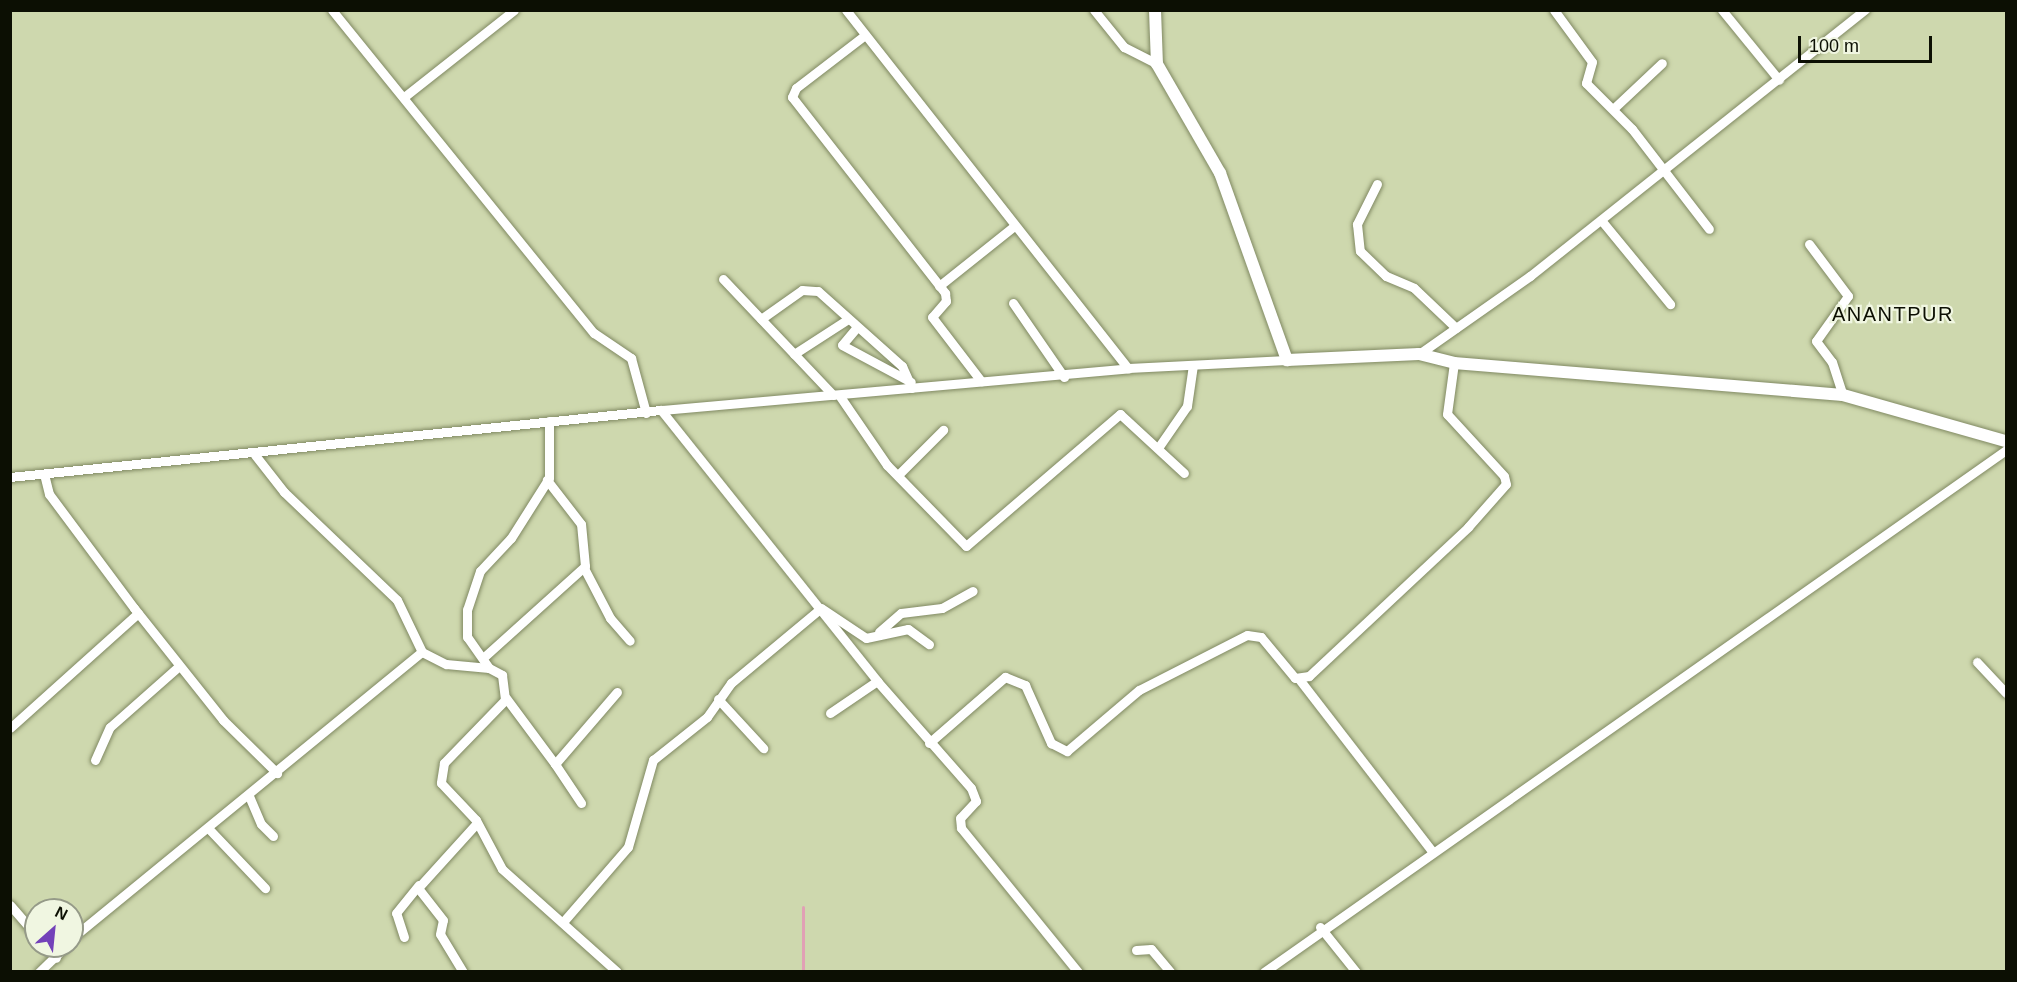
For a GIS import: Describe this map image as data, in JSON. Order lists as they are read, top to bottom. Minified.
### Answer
{"districts":["ANANTPUR"],"scale_bar":"100 m","north":"top right"}
